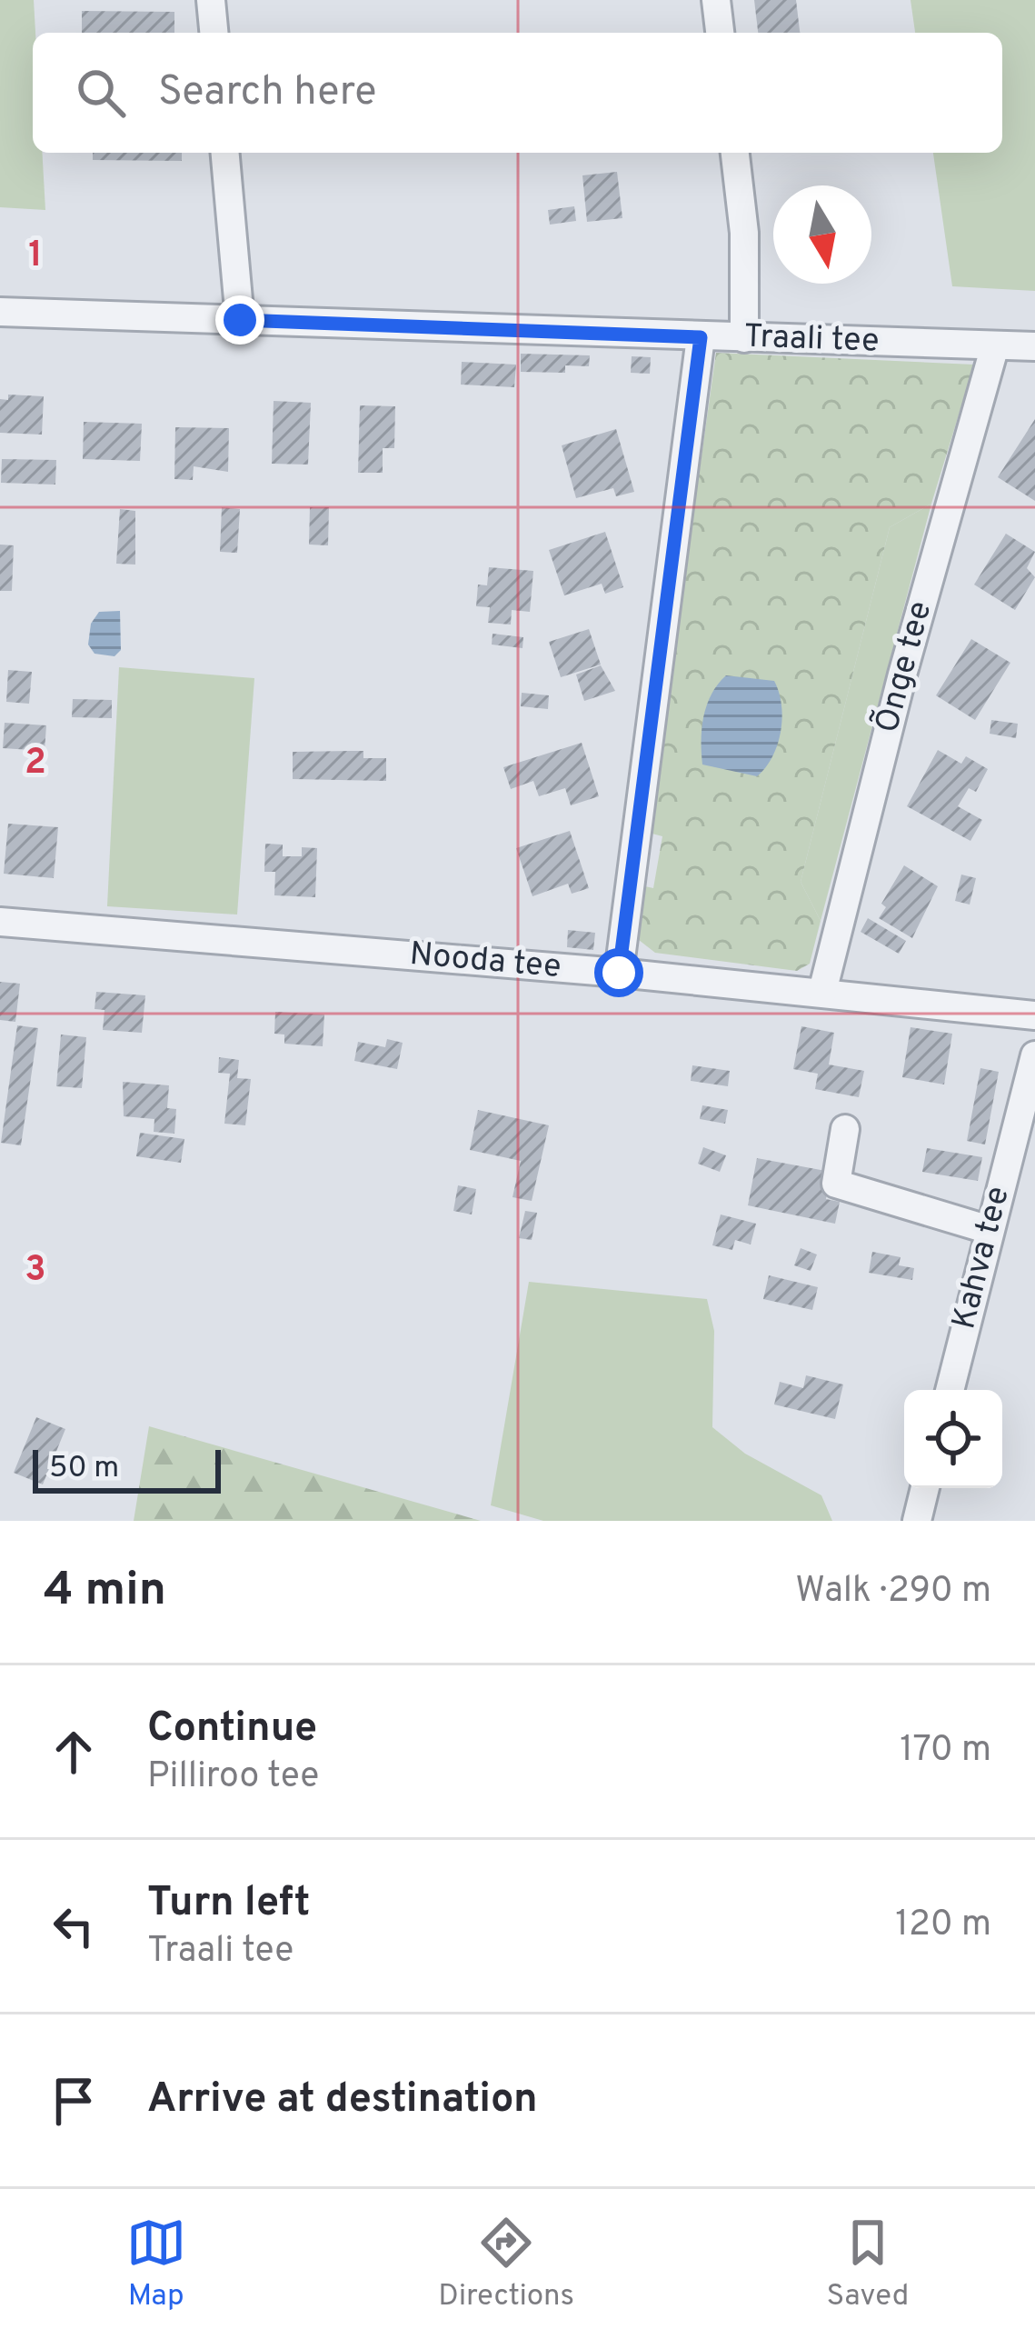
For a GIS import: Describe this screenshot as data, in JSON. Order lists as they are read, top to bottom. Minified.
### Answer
{"streets":{"street":["Traali tee","Õnge tee","Nooda tee","Kahva tee"]},"crossings":[["Traali tee","Õnge tee"],["Õnge tee","Nooda tee"]],"scale_bar":"50 m","north":"bottom","page":{"search":"Search here","scale":"50 m","heading":["4 min","Walk · 290 m"],"list":[["Continue","Pilliroo tee","170 m"],["Turn left","Traali tee","120 m"],"Arrive at destination"],"nav":["Map","Directions","Saved"]},"grid":{"rows":["1","2","3"]}}
